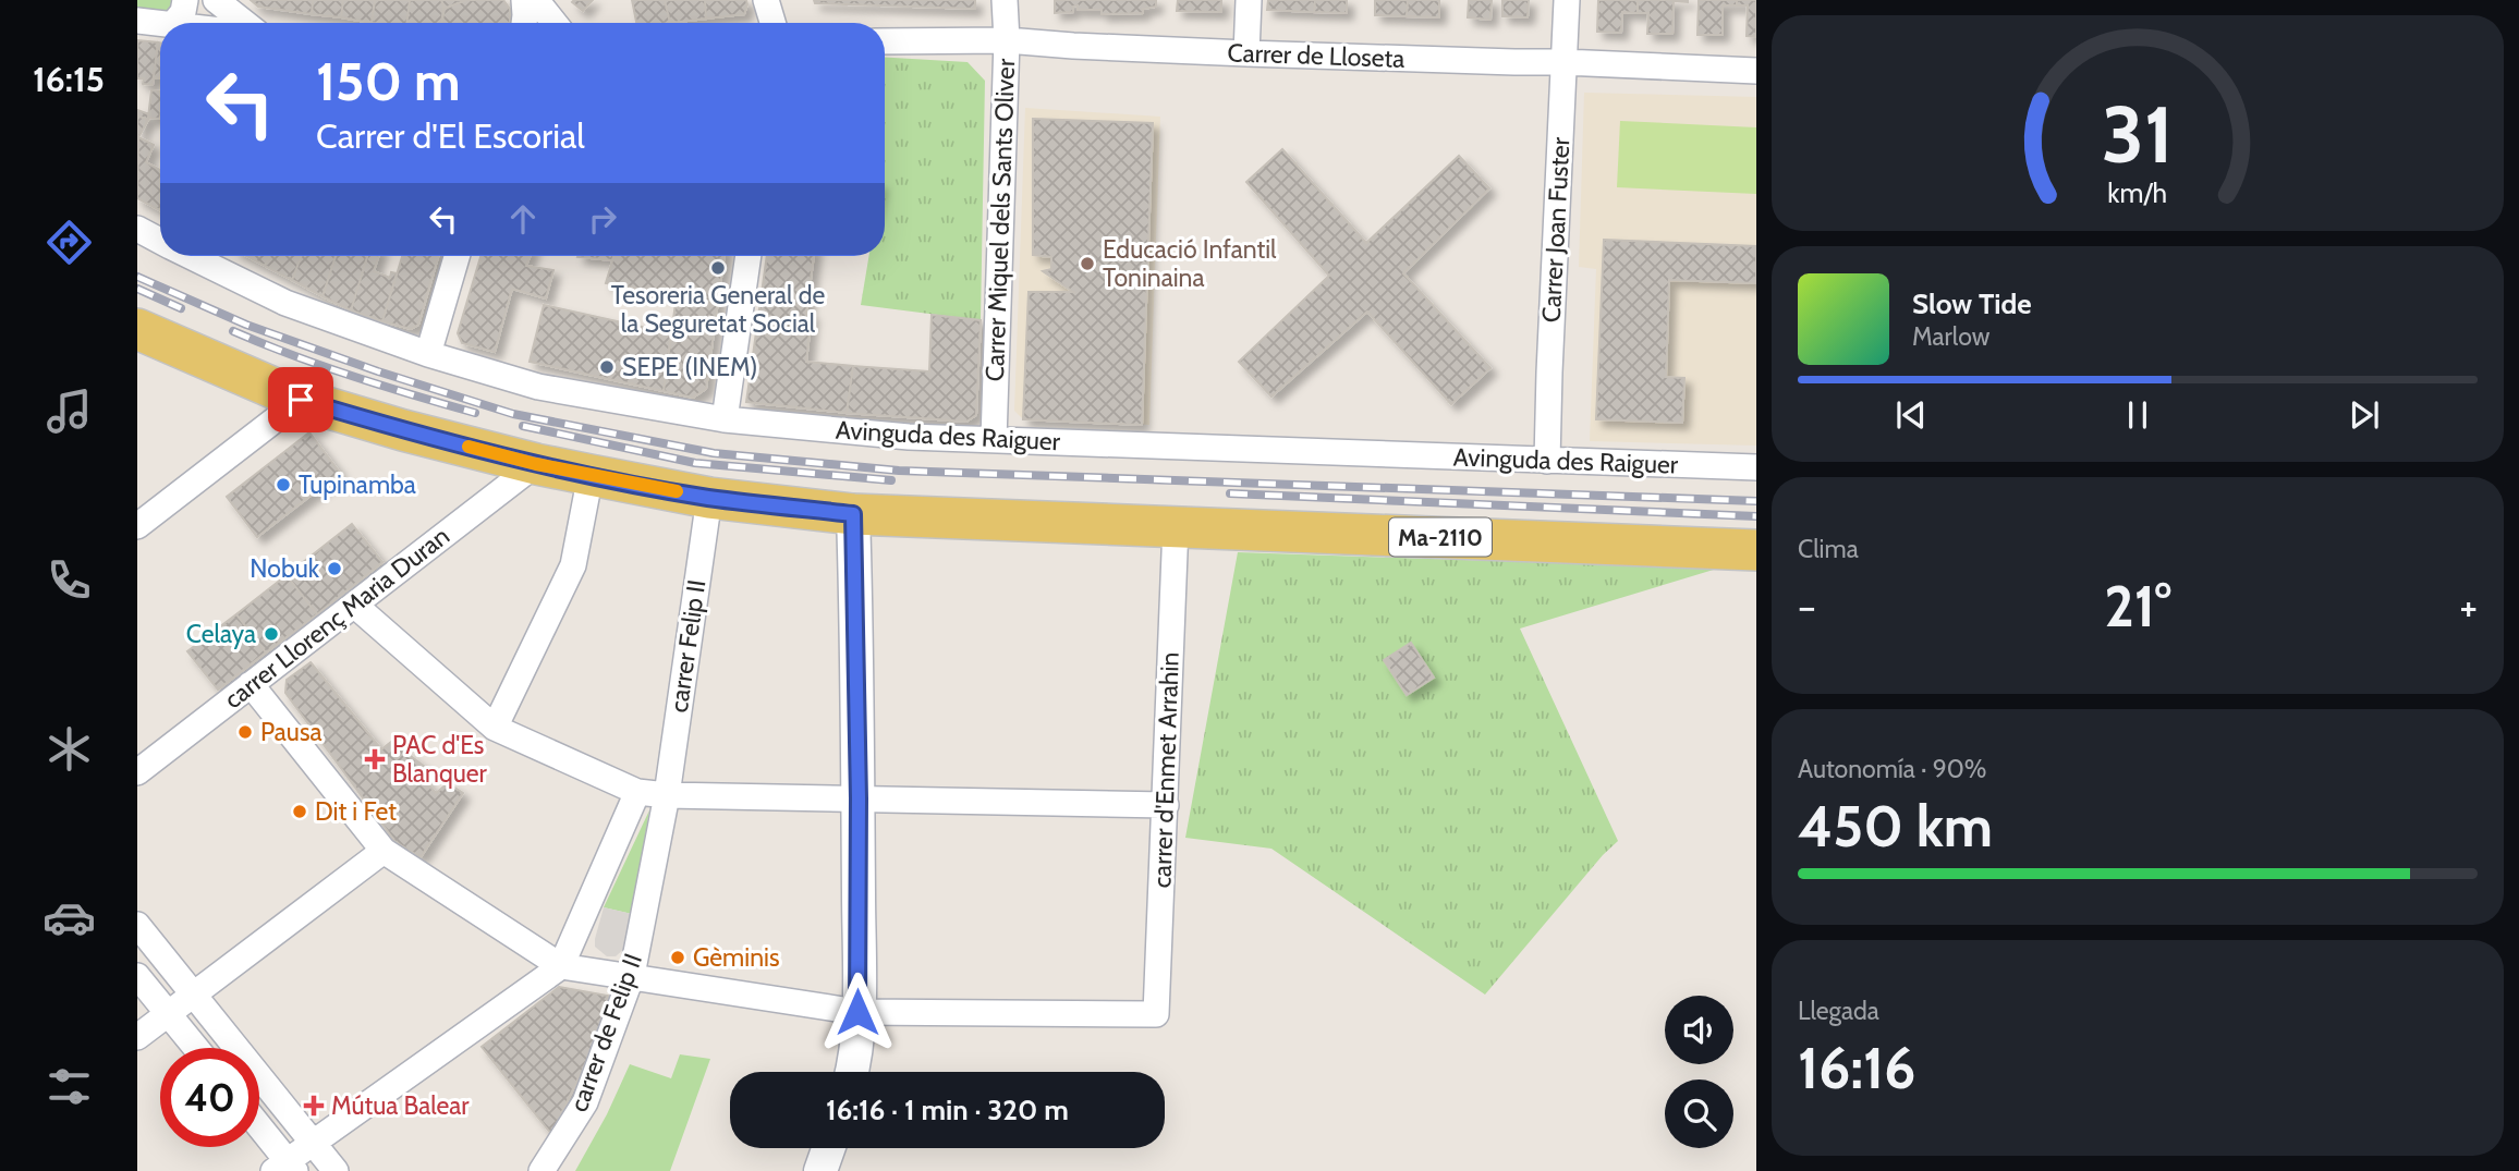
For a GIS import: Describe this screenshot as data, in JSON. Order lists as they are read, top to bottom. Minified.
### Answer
{"streets":{"main road":["Ma-2110"],"street":["Carrer de Lloseta","Carrer Miquel dels Sants Oliver","Carrer Joan Fuster","Avinguda des Raiguer","carrer Llorenç Maria Duran","carrer Felip II","carrer d'Enmet Arrahin","carrer de Felip II"]},"crossings":[["Carrer de Lloseta","Carrer Miquel dels Sants Oliver"],["Carrer de Lloseta","Carrer Joan Fuster"],["Carrer Miquel dels Sants Oliver","Avinguda des Raiguer"],["Carrer Joan Fuster","Avinguda des Raiguer"],["Ma-2110","carrer Llorenç Maria Duran"],["Ma-2110","carrer Felip II"],["Ma-2110","carrer d'Enmet Arrahin"],["carrer Felip II","carrer de Felip II"]],"places":{"other":["Educació Infantil Toninaina","Tesoreria General de la Seguretat Social","SEPE (INEM)","Tupinamba","Nobuk","Celaya","Pausa","Dit i Fet","Gèminis"],"health":["PAC d'Es Blanquer","Mútua Balear"]},"page":{"tabs":"16:15","turn":["150 m","Carrer d'El Escorial"],"song":["Slow Tide","Marlow"],"tile":["Clima",["Autonomía · 90%","450 km"],["Llegada","16:16"]],"heat":["−","21°","+"],"limit":"40","trip":"16:16 · 1 min · 320 m","gauge":["31","km/h"]}}
